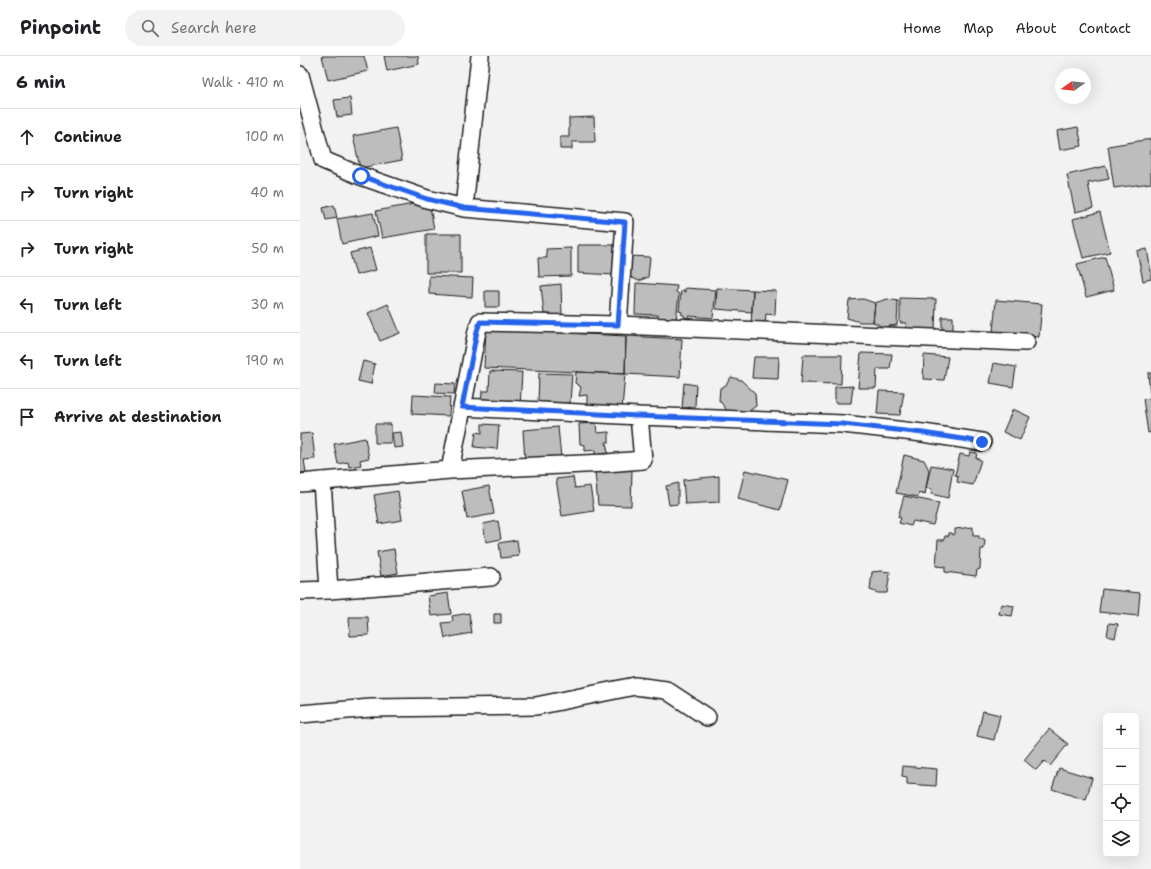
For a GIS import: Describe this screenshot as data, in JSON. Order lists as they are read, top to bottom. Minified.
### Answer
{"north":"left","page":{"header":"Pinpoint","search":"Search here","nav":["Home","Map","About","Contact"],"heading":["6 min","Walk · 410 m"],"list":[["Continue","100 m"],["Turn right","40 m"],["Turn right","50 m"],["Turn left","30 m"],["Turn left","190 m"],"Arrive at destination"],"map_buttons":["+","−"]}}
